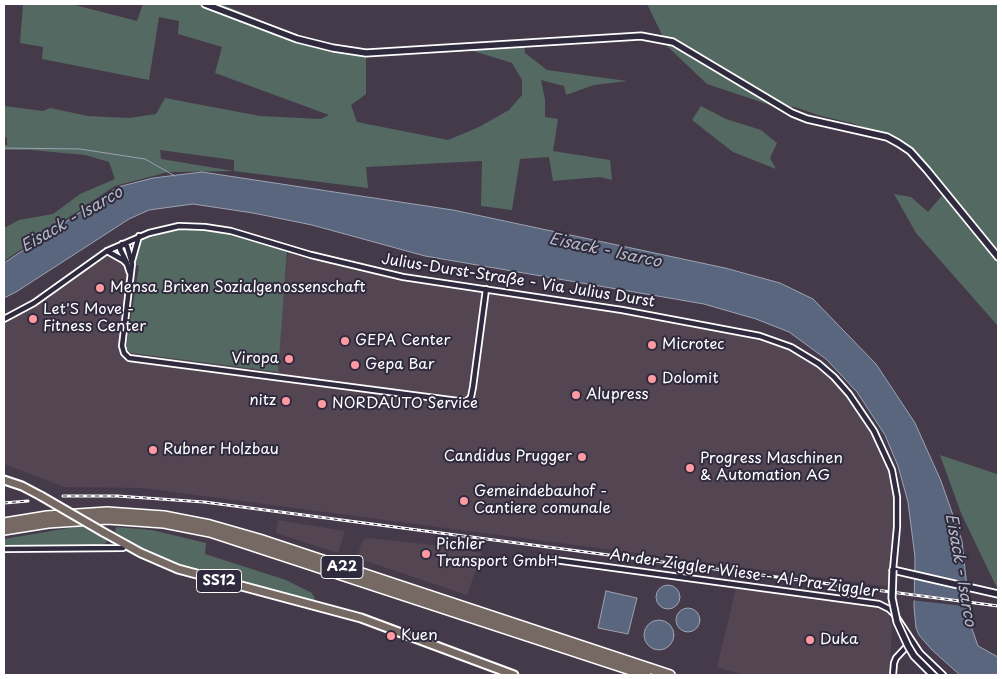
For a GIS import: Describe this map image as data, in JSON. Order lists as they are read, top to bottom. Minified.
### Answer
{"streets":{"highway":["A22"],"main road":["SS12"],"street":["Julius-Durst-Straße - Via Julius Durst","An der Ziggler Wiese - Al Pra Ziggler"]},"water":["Eisack - Isarco"],"places":["Mensa Brixen Sozialgenossenschaft","Let'S Move - Fitness Center","GEPA Center","Microtec","Viropa","Gepa Bar","Dolomit","Alupress","nitz","NORDAUTO Service","Rubner Holzbau","Candidus Prugger","Progress Maschinen & Automation AG","Gemeindebauhof - Cantiere comunale","Pichler Transport GmbH","Kuen","Duka"]}
